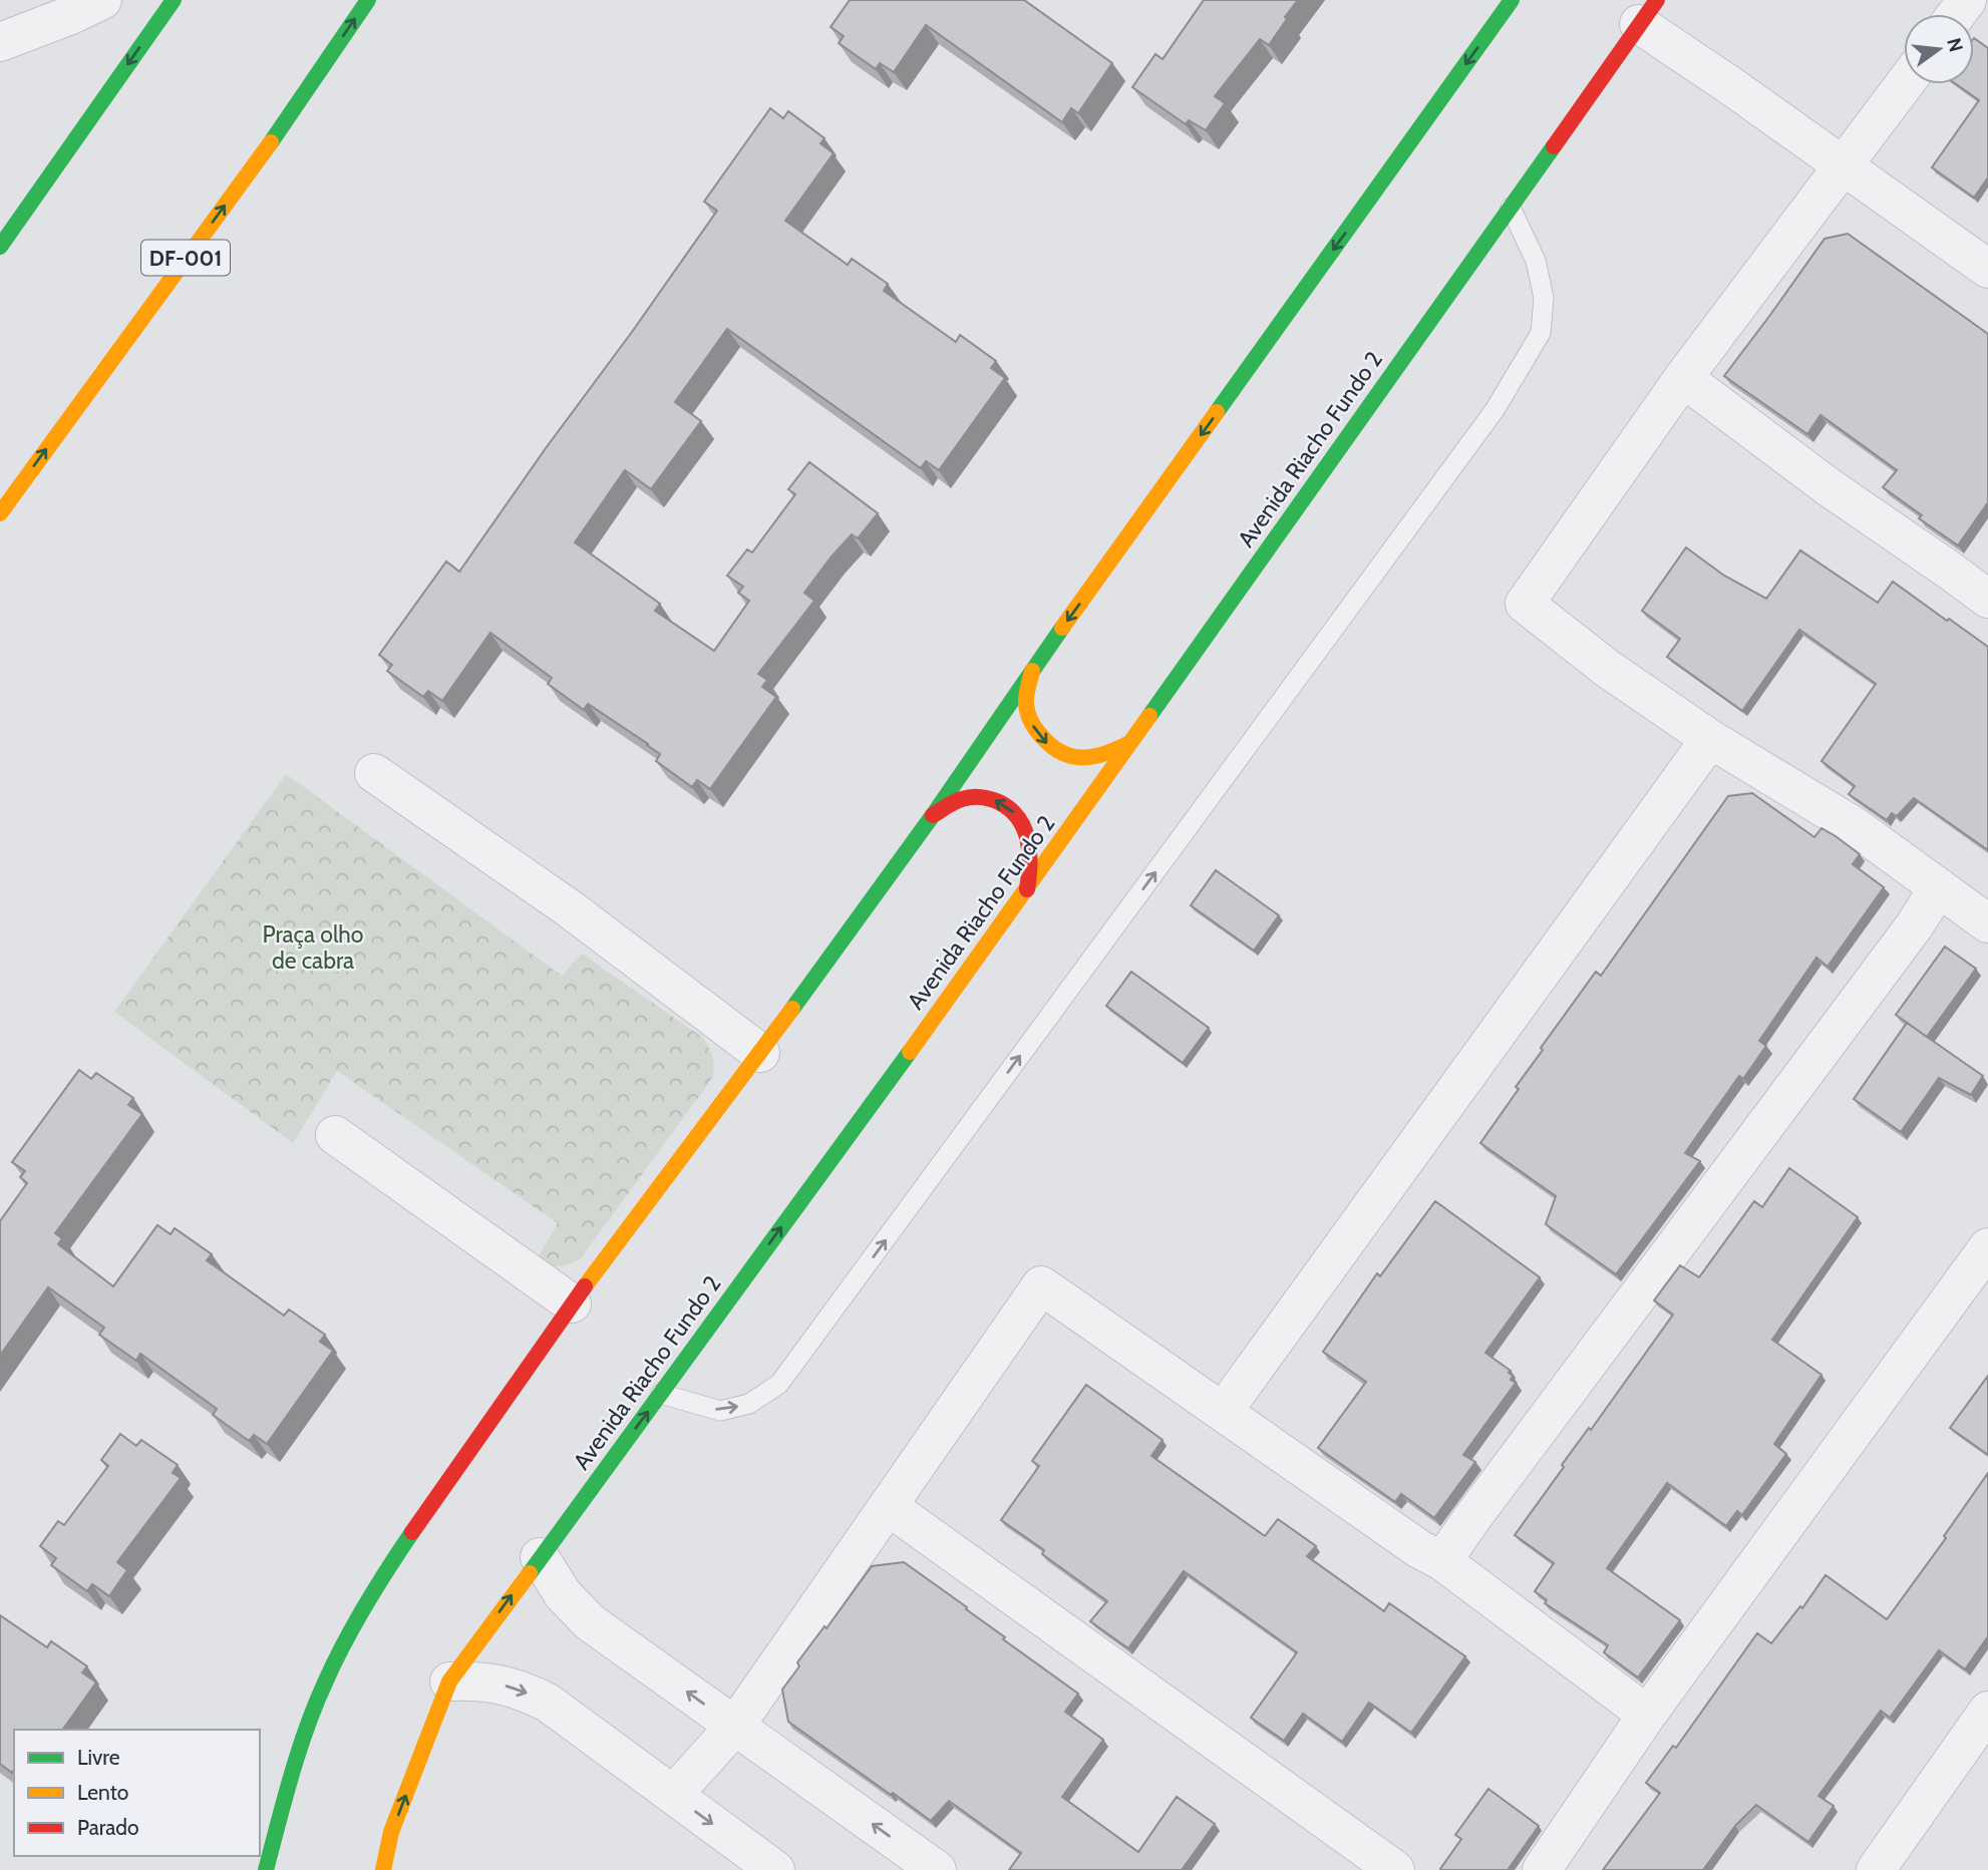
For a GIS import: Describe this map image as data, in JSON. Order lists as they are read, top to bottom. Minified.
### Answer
{"streets":{"main road":["DF-001","Avenida Riacho Fundo 2"]},"parks":["Praça olho de cabra"],"legend":["Livre","Lento","Parado"],"north":"right"}
